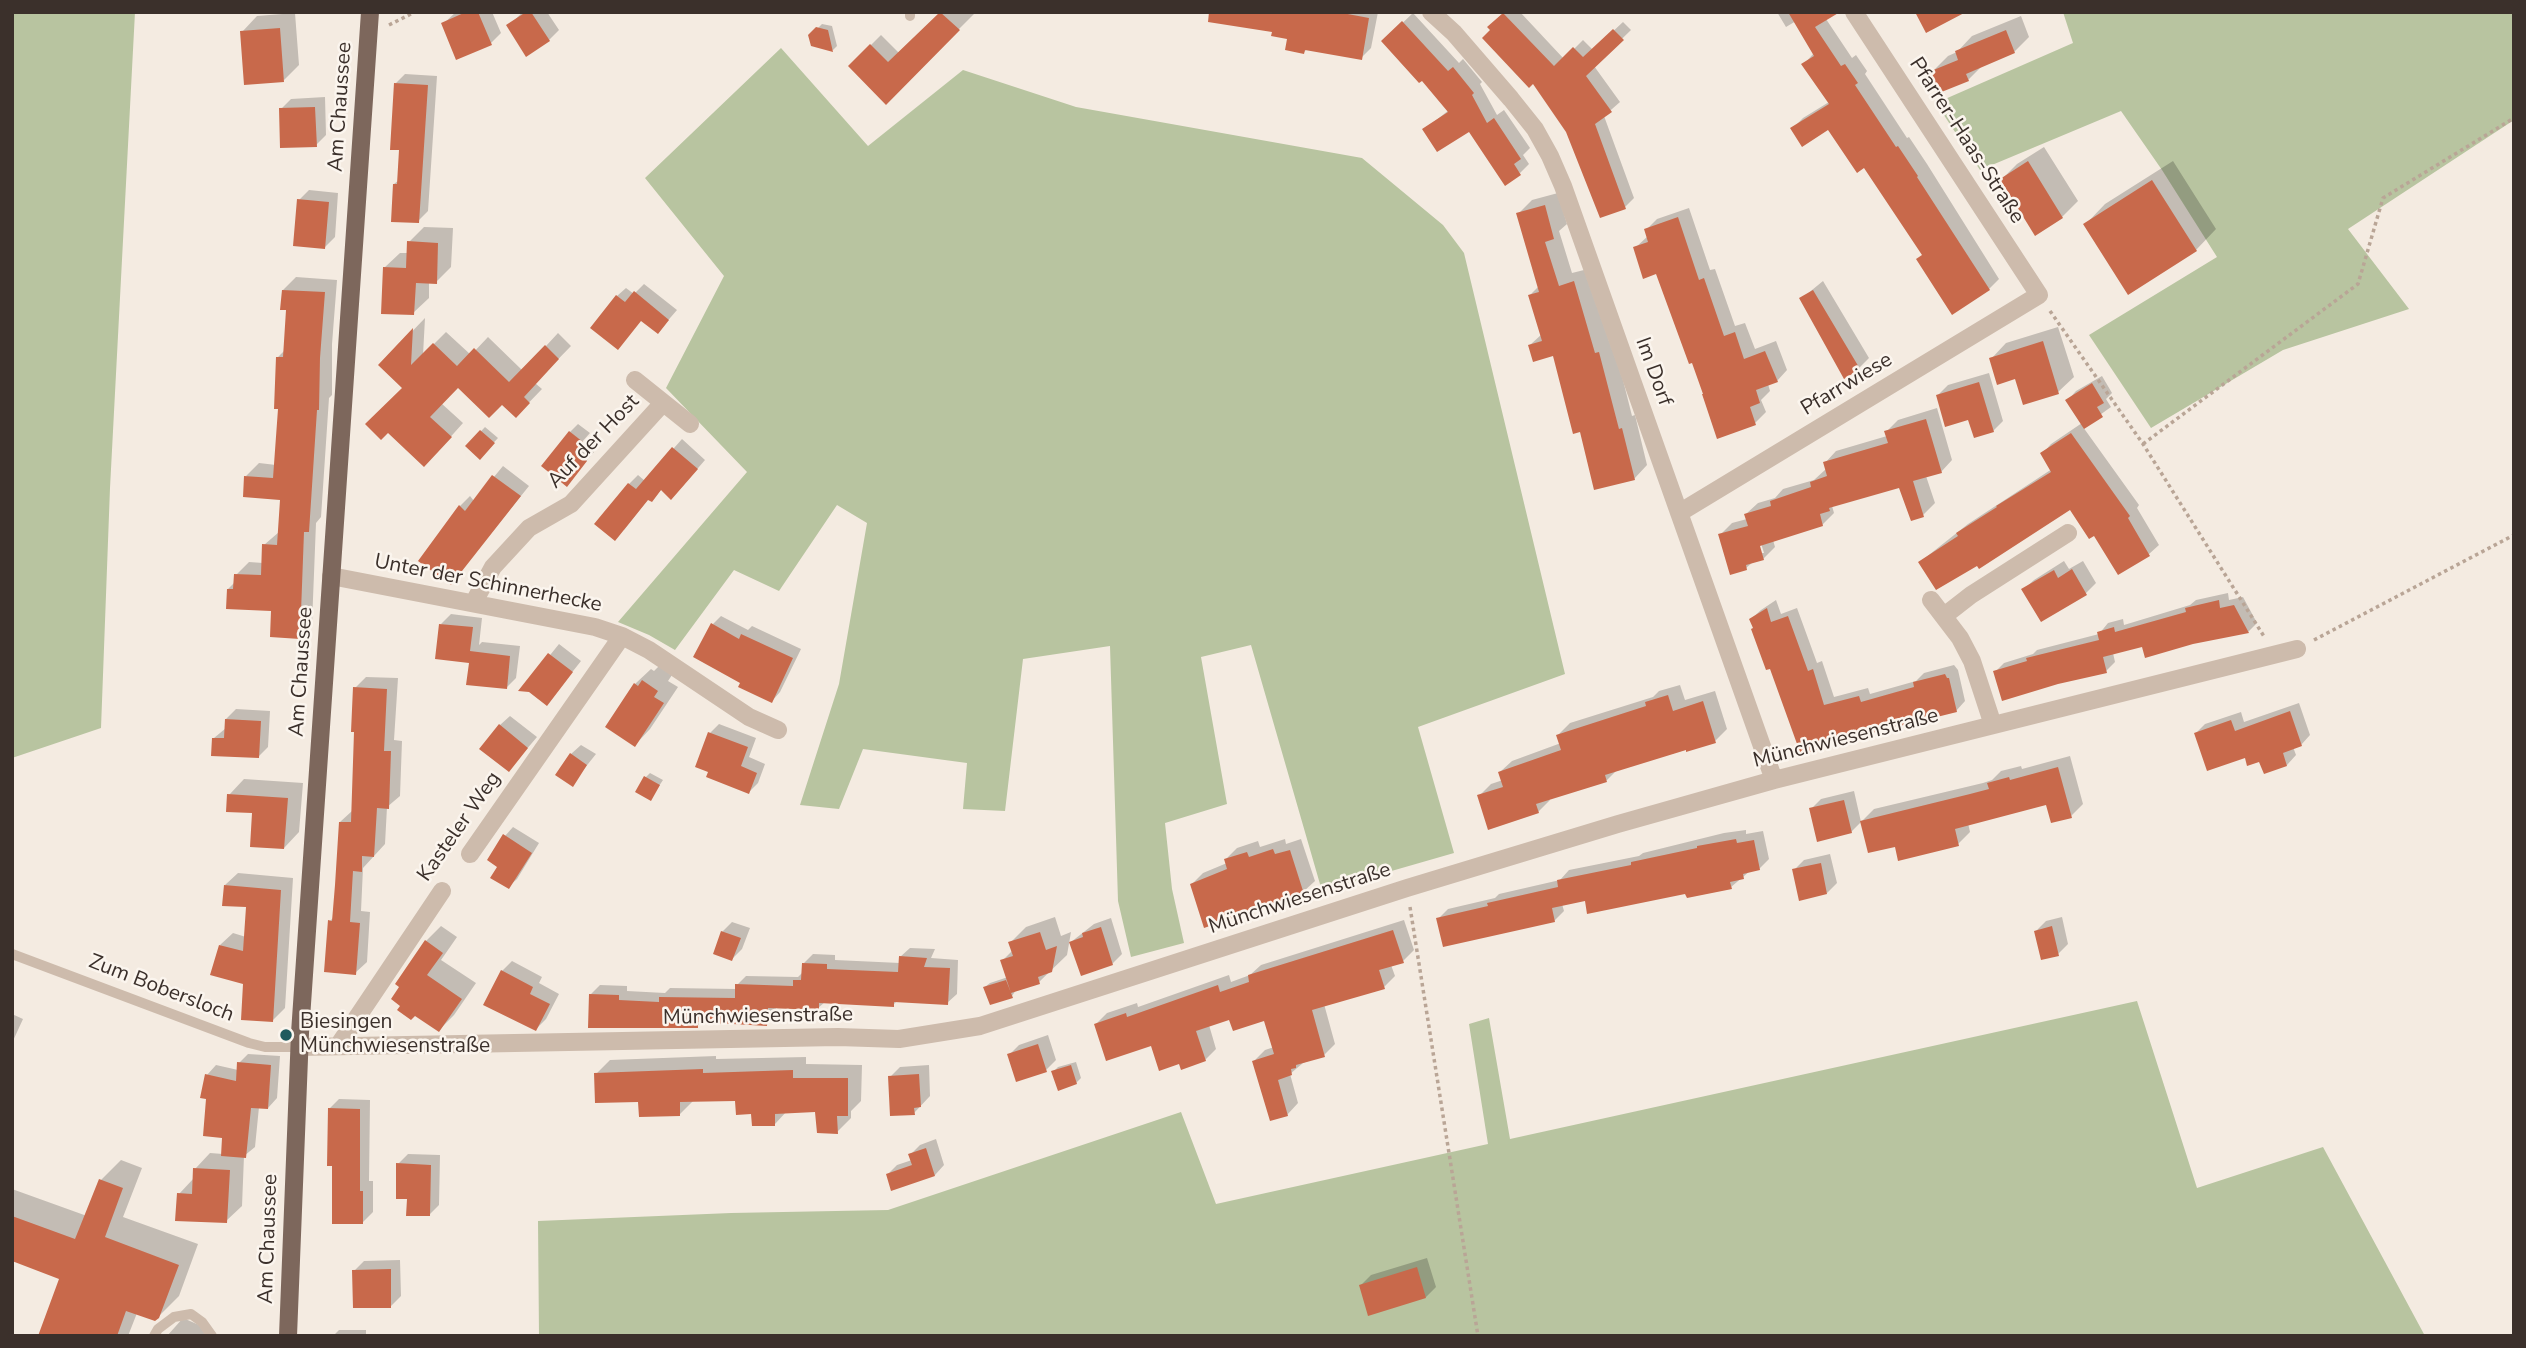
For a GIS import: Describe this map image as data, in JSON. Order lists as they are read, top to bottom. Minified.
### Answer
{"streets":{"main road":["Am Chaussee"],"street":["Pfarrer-Haas-Straße","Im Dorf","Pfarrwiese","Auf der Host","Unter der Schinnerhecke","Münchwiesenstraße","Kasteler Weg"],"lane":["Zum Bobersloch"]},"crossings":[["Am Chaussee","Unter der Schinnerhecke"],["Am Chaussee","Münchwiesenstraße"],["Am Chaussee","Zum Bobersloch"],["Pfarrer-Haas-Straße","Pfarrwiese"],["Im Dorf","Pfarrwiese"],["Im Dorf","Münchwiesenstraße"],["Auf der Host","Unter der Schinnerhecke"],["Unter der Schinnerhecke","Kasteler Weg"],["Münchwiesenstraße","Kasteler Weg"],["Münchwiesenstraße","Zum Bobersloch"]],"places":["Biesingen Münchwiesenstraße"]}
